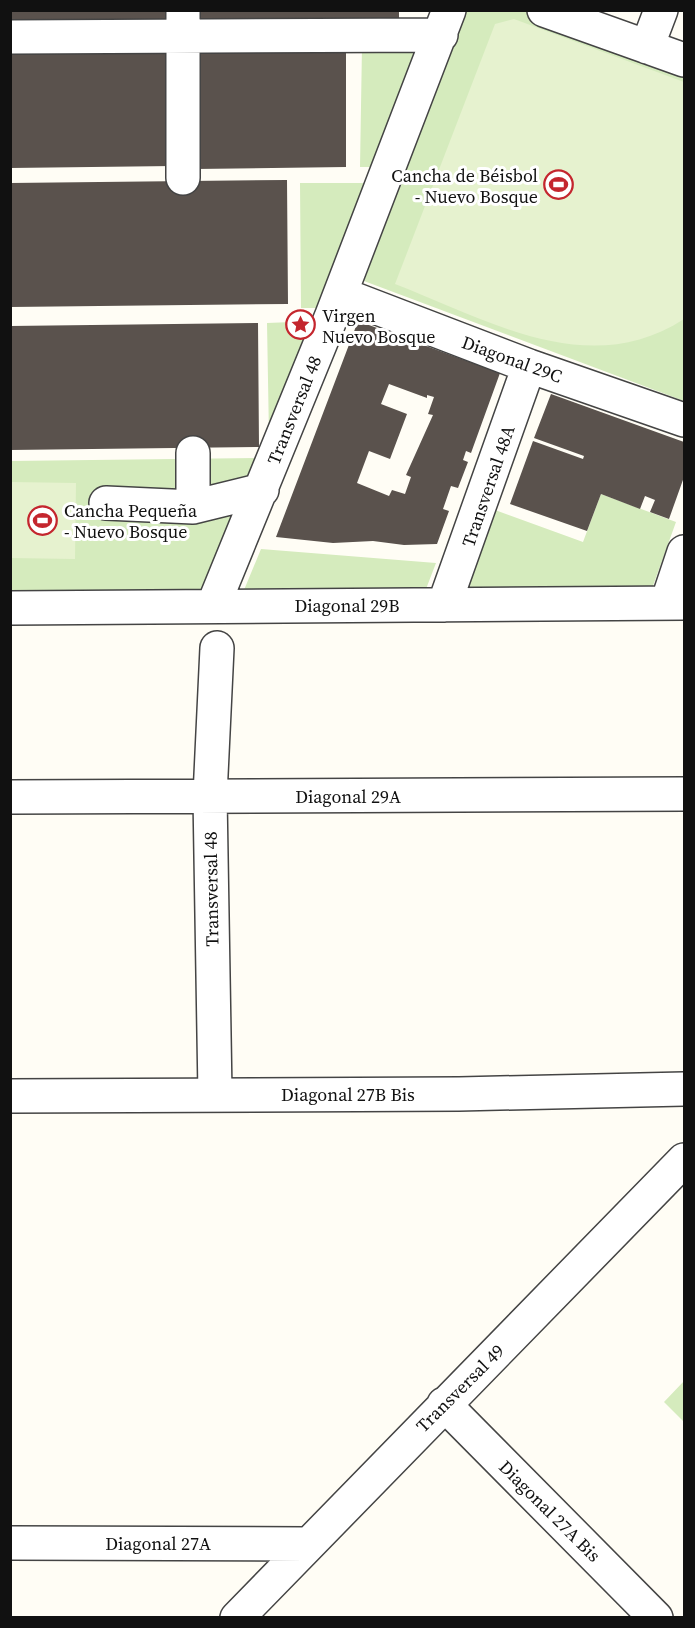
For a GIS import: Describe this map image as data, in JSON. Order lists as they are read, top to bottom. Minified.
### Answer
{"streets":{"street":["Diagonal 29C","Transversal 48","Transversal 48A","Diagonal 29B","Diagonal 29A","Diagonal 27B Bis","Transversal 49","Diagonal 27A Bis","Diagonal 27A"]},"crossings":[["Diagonal 29C","Transversal 48"],["Diagonal 29C","Transversal 48A"],["Transversal 48","Diagonal 29B"],["Transversal 48","Diagonal 29A"],["Transversal 48","Diagonal 27B Bis"],["Transversal 48A","Diagonal 29B"],["Transversal 49","Diagonal 27A Bis"],["Transversal 49","Diagonal 27A"]],"places":{"sports":["Cancha de Béisbol - Nuevo Bosque","Cancha Pequeña - Nuevo Bosque"],"place":["Virgen Nuevo Bosque"]}}
